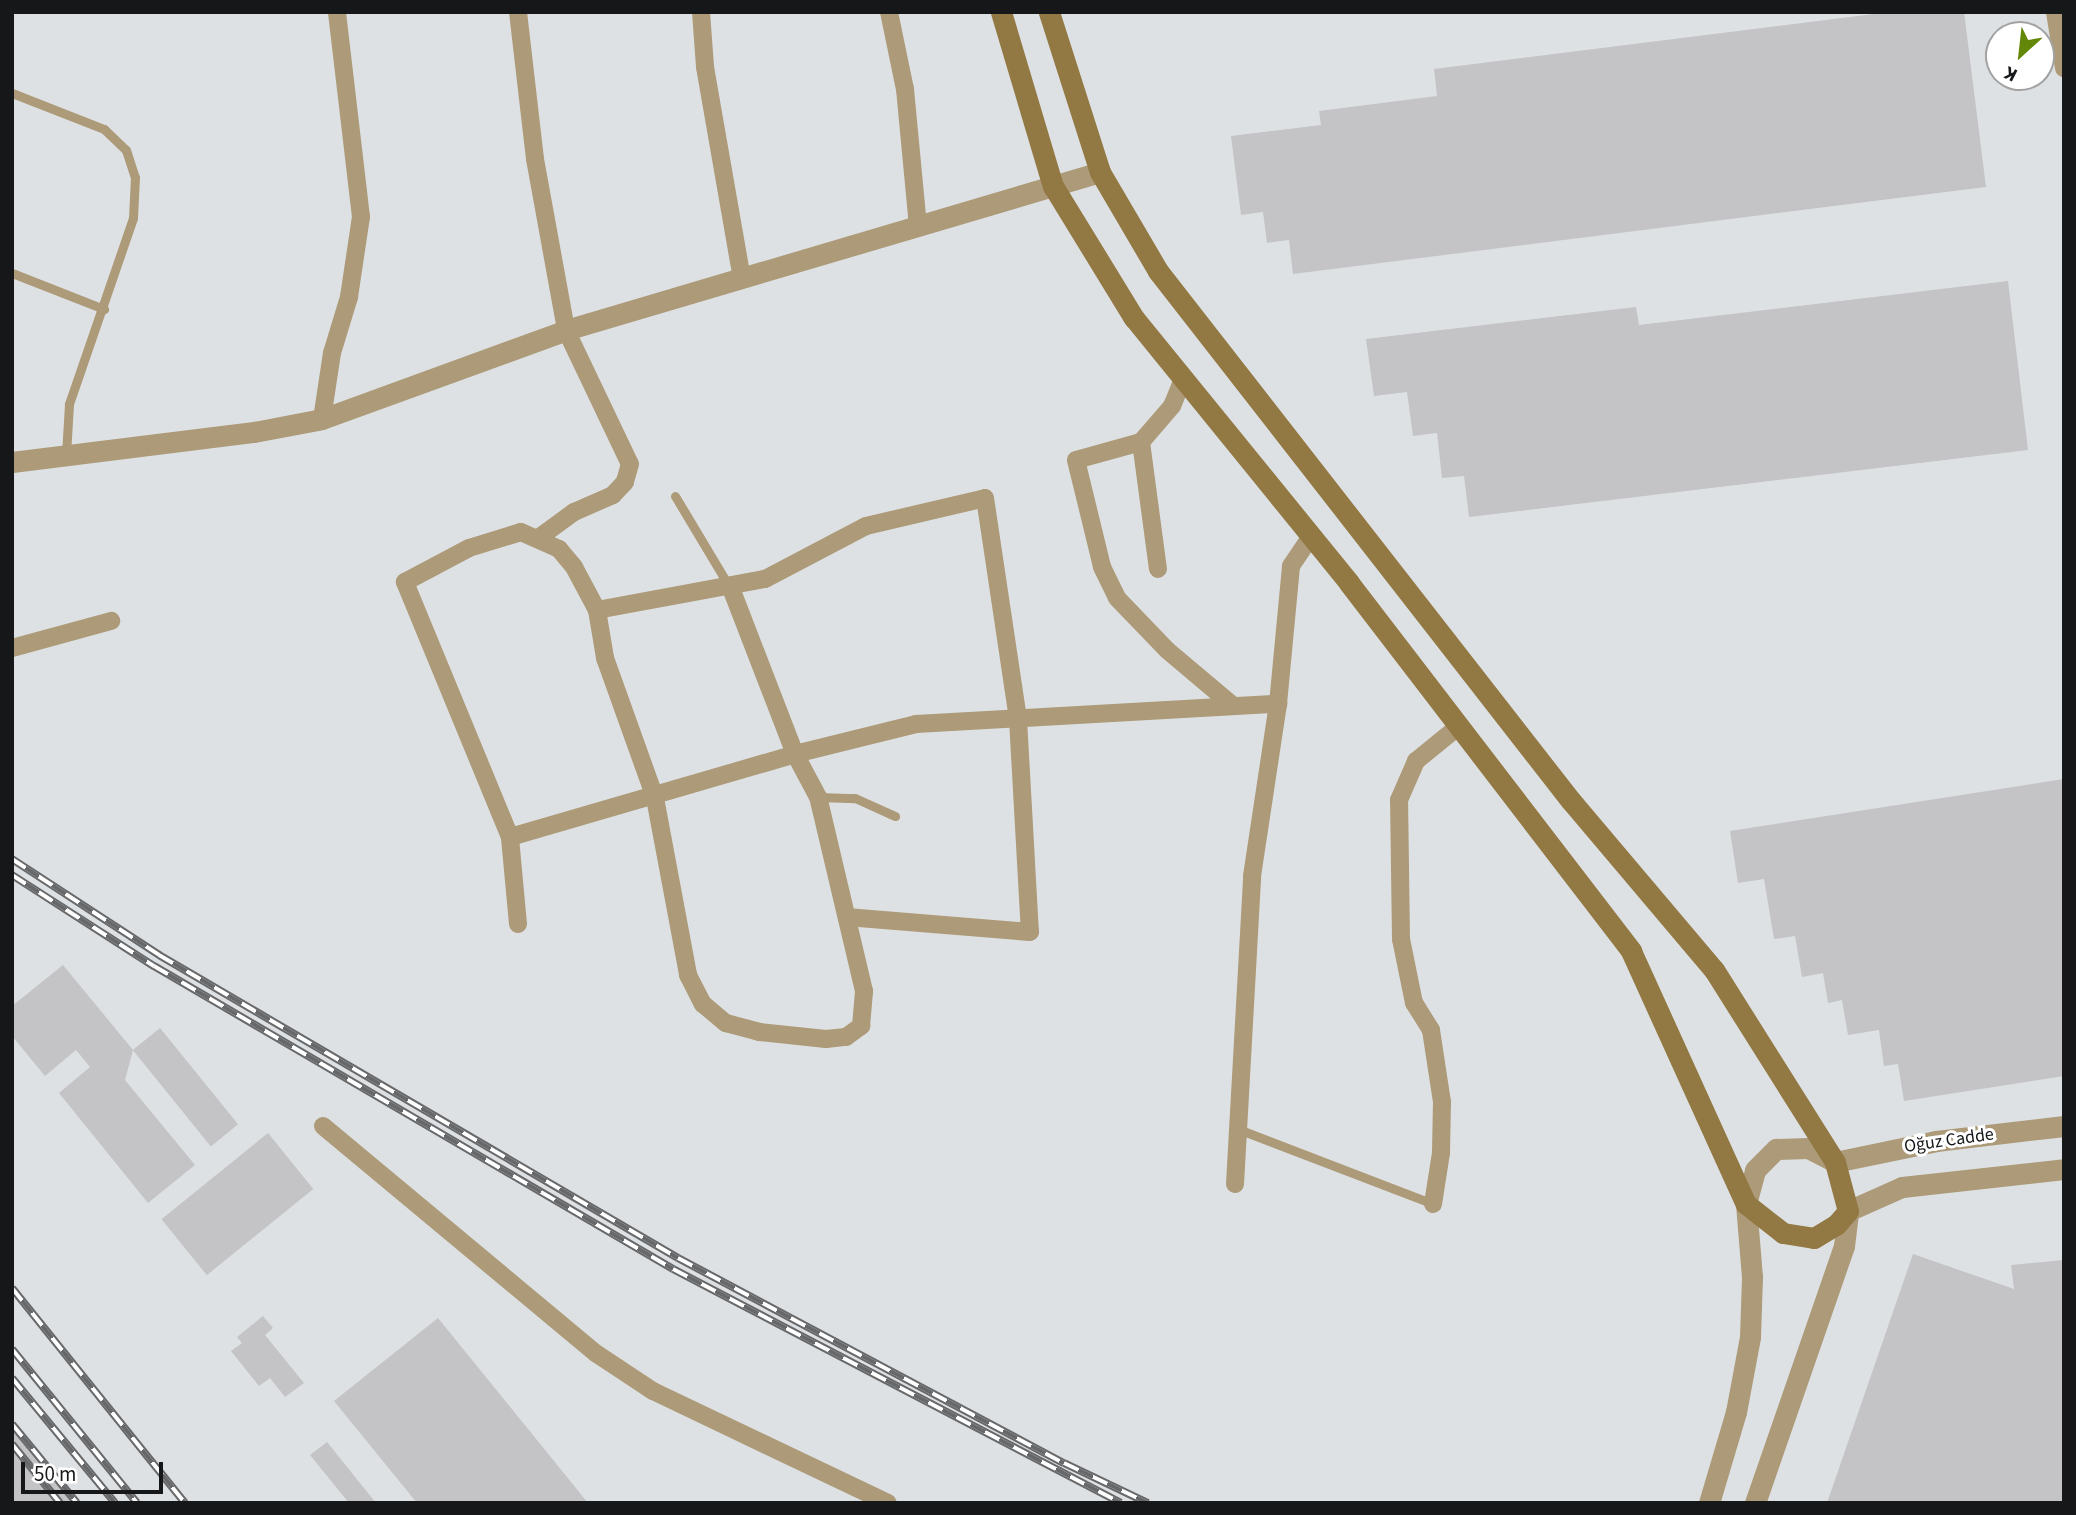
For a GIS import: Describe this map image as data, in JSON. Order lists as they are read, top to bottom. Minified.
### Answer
{"streets":{"street":["Oğuz Cadde"]},"scale_bar":"50 m","north":"bottom left"}
